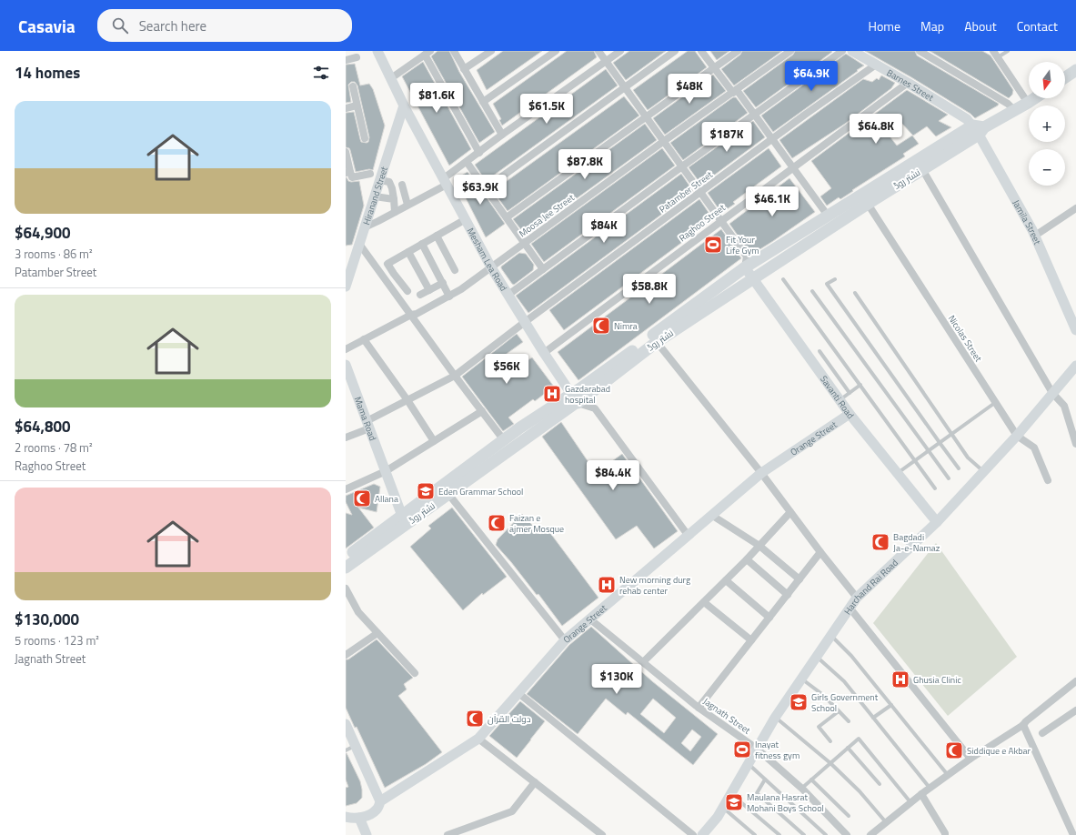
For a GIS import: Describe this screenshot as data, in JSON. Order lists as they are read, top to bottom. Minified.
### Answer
{"streets":{"main road":["نشتر روڈ"],"street":["Barnes Street","Patamber Street","Hiranand Street","Moosa Jee Street","Jamila Street","Raghoo Street","Mesham Lea Road","Nicolas Street","Savanti Road","Mama Road","Orange Street","Harchand Rai Road","Jagnath Street"]},"crossings":[["Barnes Street","نشتر روڈ"],["Barnes Street","Patamber Street"],["Barnes Street","Jamila Street"],["Barnes Street","Raghoo Street"],["نشتر روڈ","Jamila Street"],["نشتر روڈ","Mesham Lea Road"],["نشتر روڈ","Nicolas Street"],["نشتر روڈ","Savanti Road"],["نشتر روڈ","Mama Road"],["Patamber Street","Mesham Lea Road"],["Patamber Street","Mama Road"],["Hiranand Street","Mesham Lea Road"],["Moosa Jee Street","Mesham Lea Road"],["Raghoo Street","Mesham Lea Road"],["Nicolas Street","Harchand Rai Road"],["Savanti Road","Orange Street"],["Savanti Road","Harchand Rai Road"],["Orange Street","Jagnath Street"],["Harchand Rai Road","Jagnath Street"]],"places":{"sports":["Fit Your Life Gym","Inayat fitness gym"],"mosque":["Nimra","Allana","Faizan e ajmer Mosque","Bagdadi Ja-e-Namaz","دولت القرآن","Siddique e Akbar"],"hospital":["Gazdarabad hospital","New morning durg rehab center","Ghusia Clinic"],"school or university":["Eden Grammar School","Girls Government School","Maulana Hasrat Mohani Boys School"]},"north":"bottom","page":{"header":"Casavia","search":"Search here","nav":["Home","Map","About","Contact"],"heading":"14 homes","price":["$64.9K","$48K","$81.6K","$61.5K","$64.8K","$187K","$87.8K","$63.9K","$46.1K","$84K","$58.8K","$56K","$84.4K","$130K"],"map_buttons":["+","−"],"list":[{"name":"$64,900","note":"3 rooms · 86 m² · Patamber Street"},{"name":"$64,800","note":"2 rooms · 78 m² · Raghoo Street"},{"name":"$130,000","note":"5 rooms · 123 m² · Jagnath Street"}]}}
